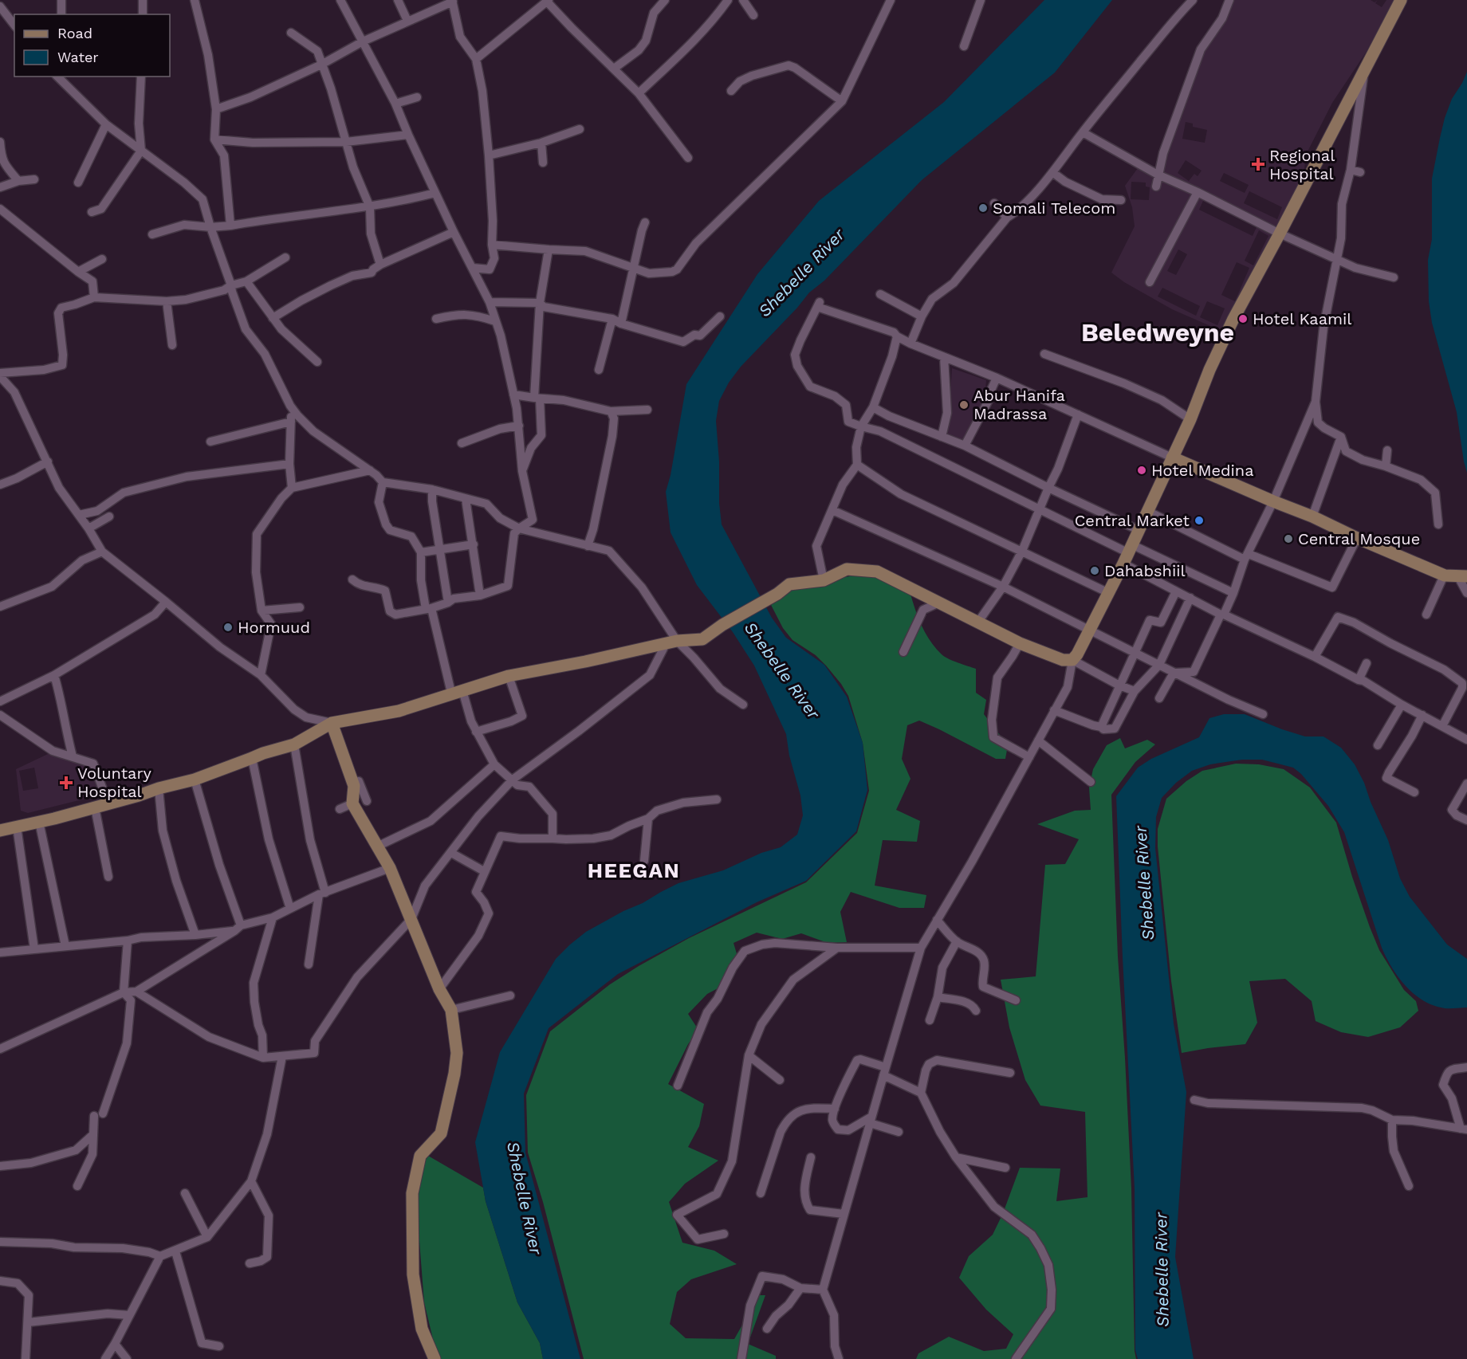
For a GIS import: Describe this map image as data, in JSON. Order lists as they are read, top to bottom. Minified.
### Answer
{"districts":["Beledweyne","HEEGAN"],"water":["Shebelle River"],"places":{"health":["Regional Hospital","Voluntary Hospital"],"other":["Somali Telecom","Hotel Kaamil","Abur Hanifa Madrassa","Hotel Medina","Central Market","Central Mosque","Dahabshiil","Hormuud"]},"legend":["Road","Water"]}
